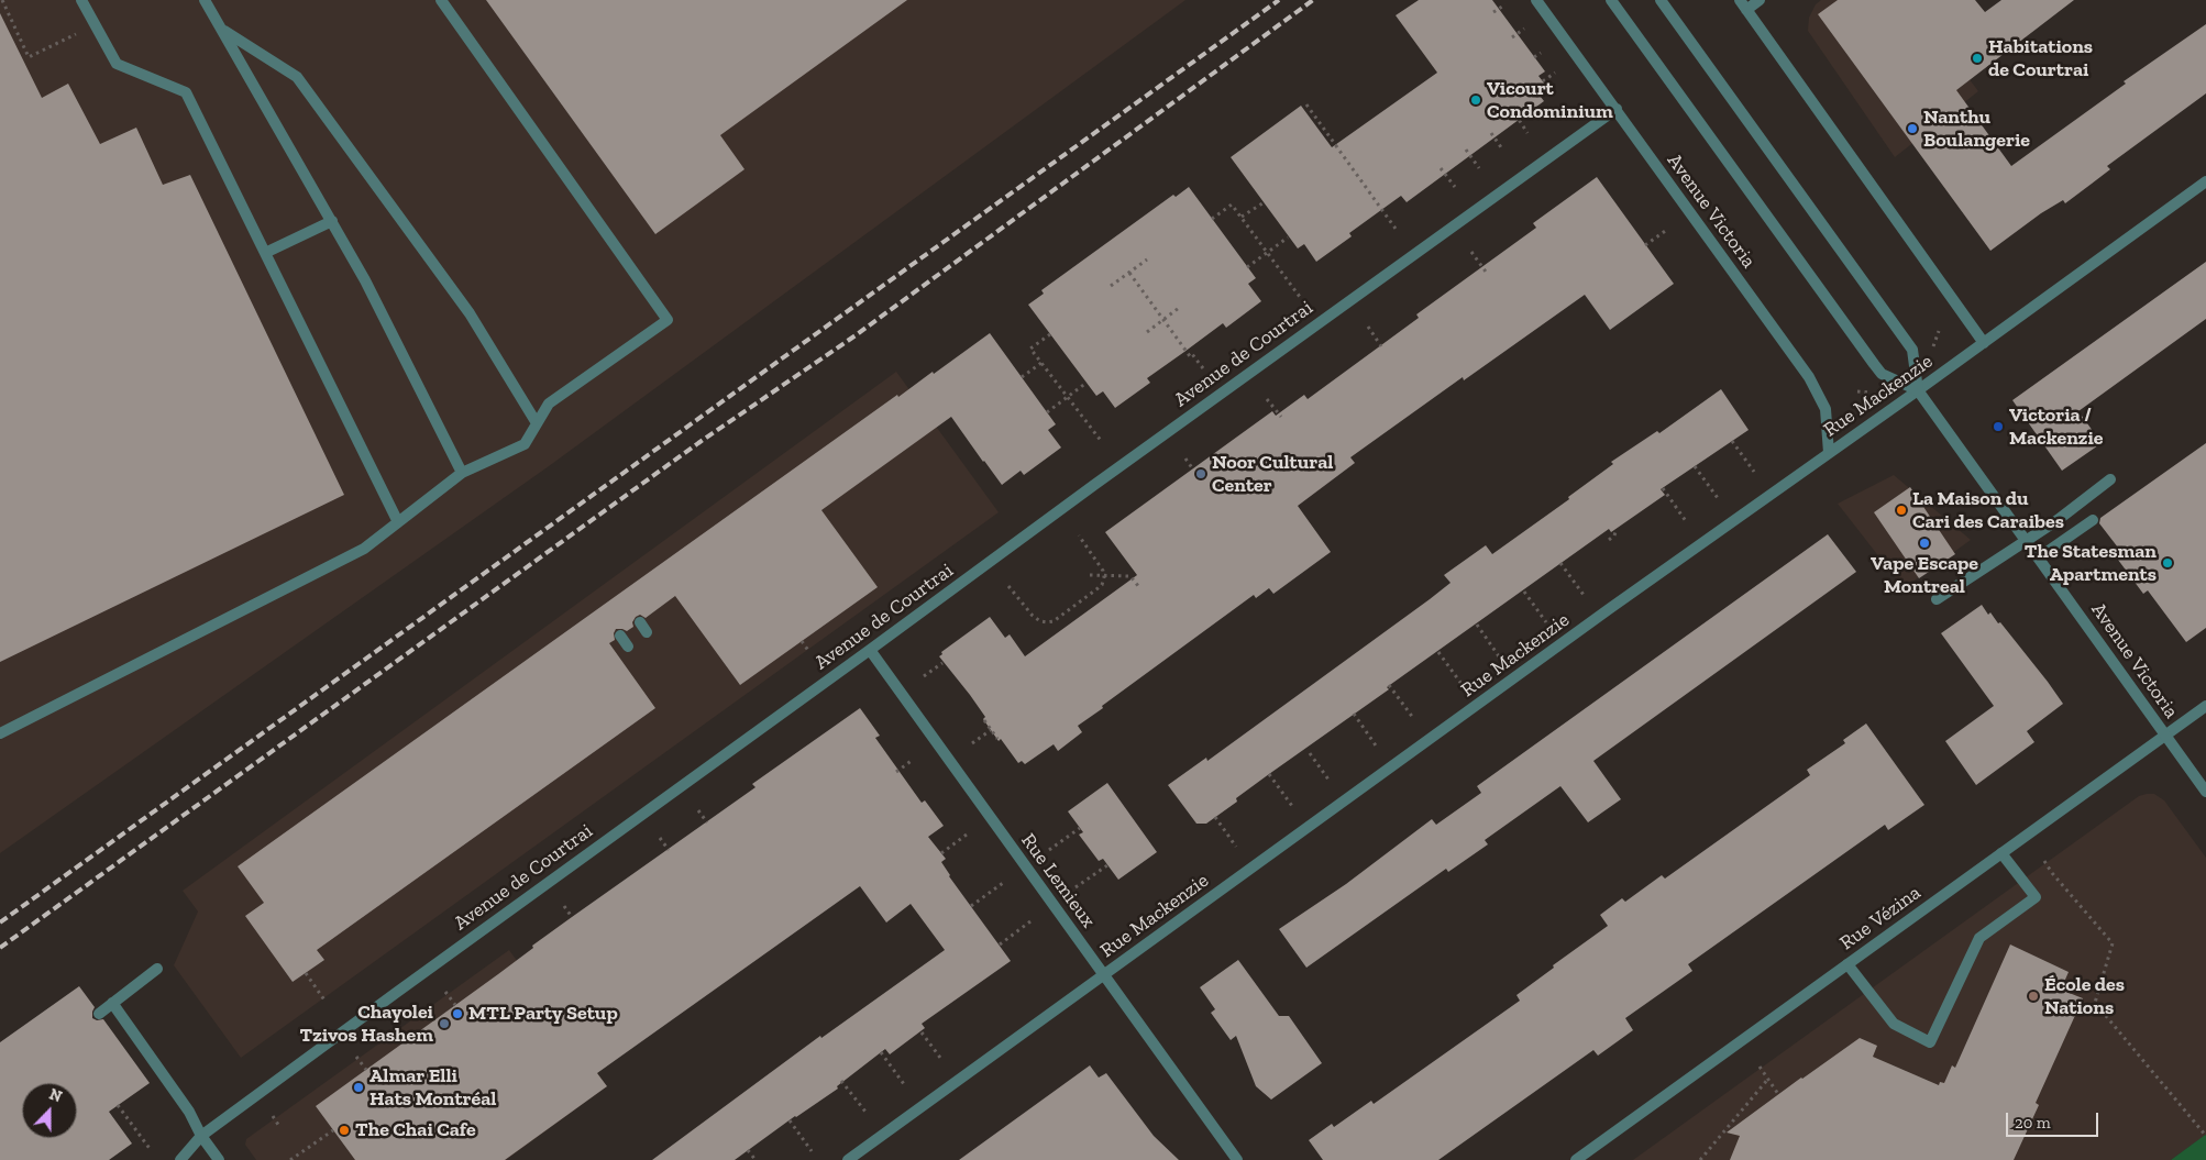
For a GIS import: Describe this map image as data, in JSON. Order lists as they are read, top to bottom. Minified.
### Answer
{"streets":{"street":["Avenue Victoria","Avenue de Courtrai","Rue Mackenzie","Rue Lemieux","Rue Vézina"]},"crossings":[["Avenue Victoria","Avenue de Courtrai"],["Avenue Victoria","Rue Mackenzie"],["Avenue Victoria","Rue Vézina"],["Avenue de Courtrai","Rue Lemieux"],["Rue Mackenzie","Rue Lemieux"]],"places":["Habitations de Courtrai","Vicourt Condominium","Nanthu Boulangerie","Victoria / Mackenzie","Noor Cultural Center","La Maison du Cari des Caraibes","Vape Escape Montreal","The Statesman Apartments","École des Nations","MTL Party Setup","Chayolei Tzivos Hashem","Almar Elli Hats Montréal","The Chai Cafe"],"scale_bar":"20 m","north":"top"}
